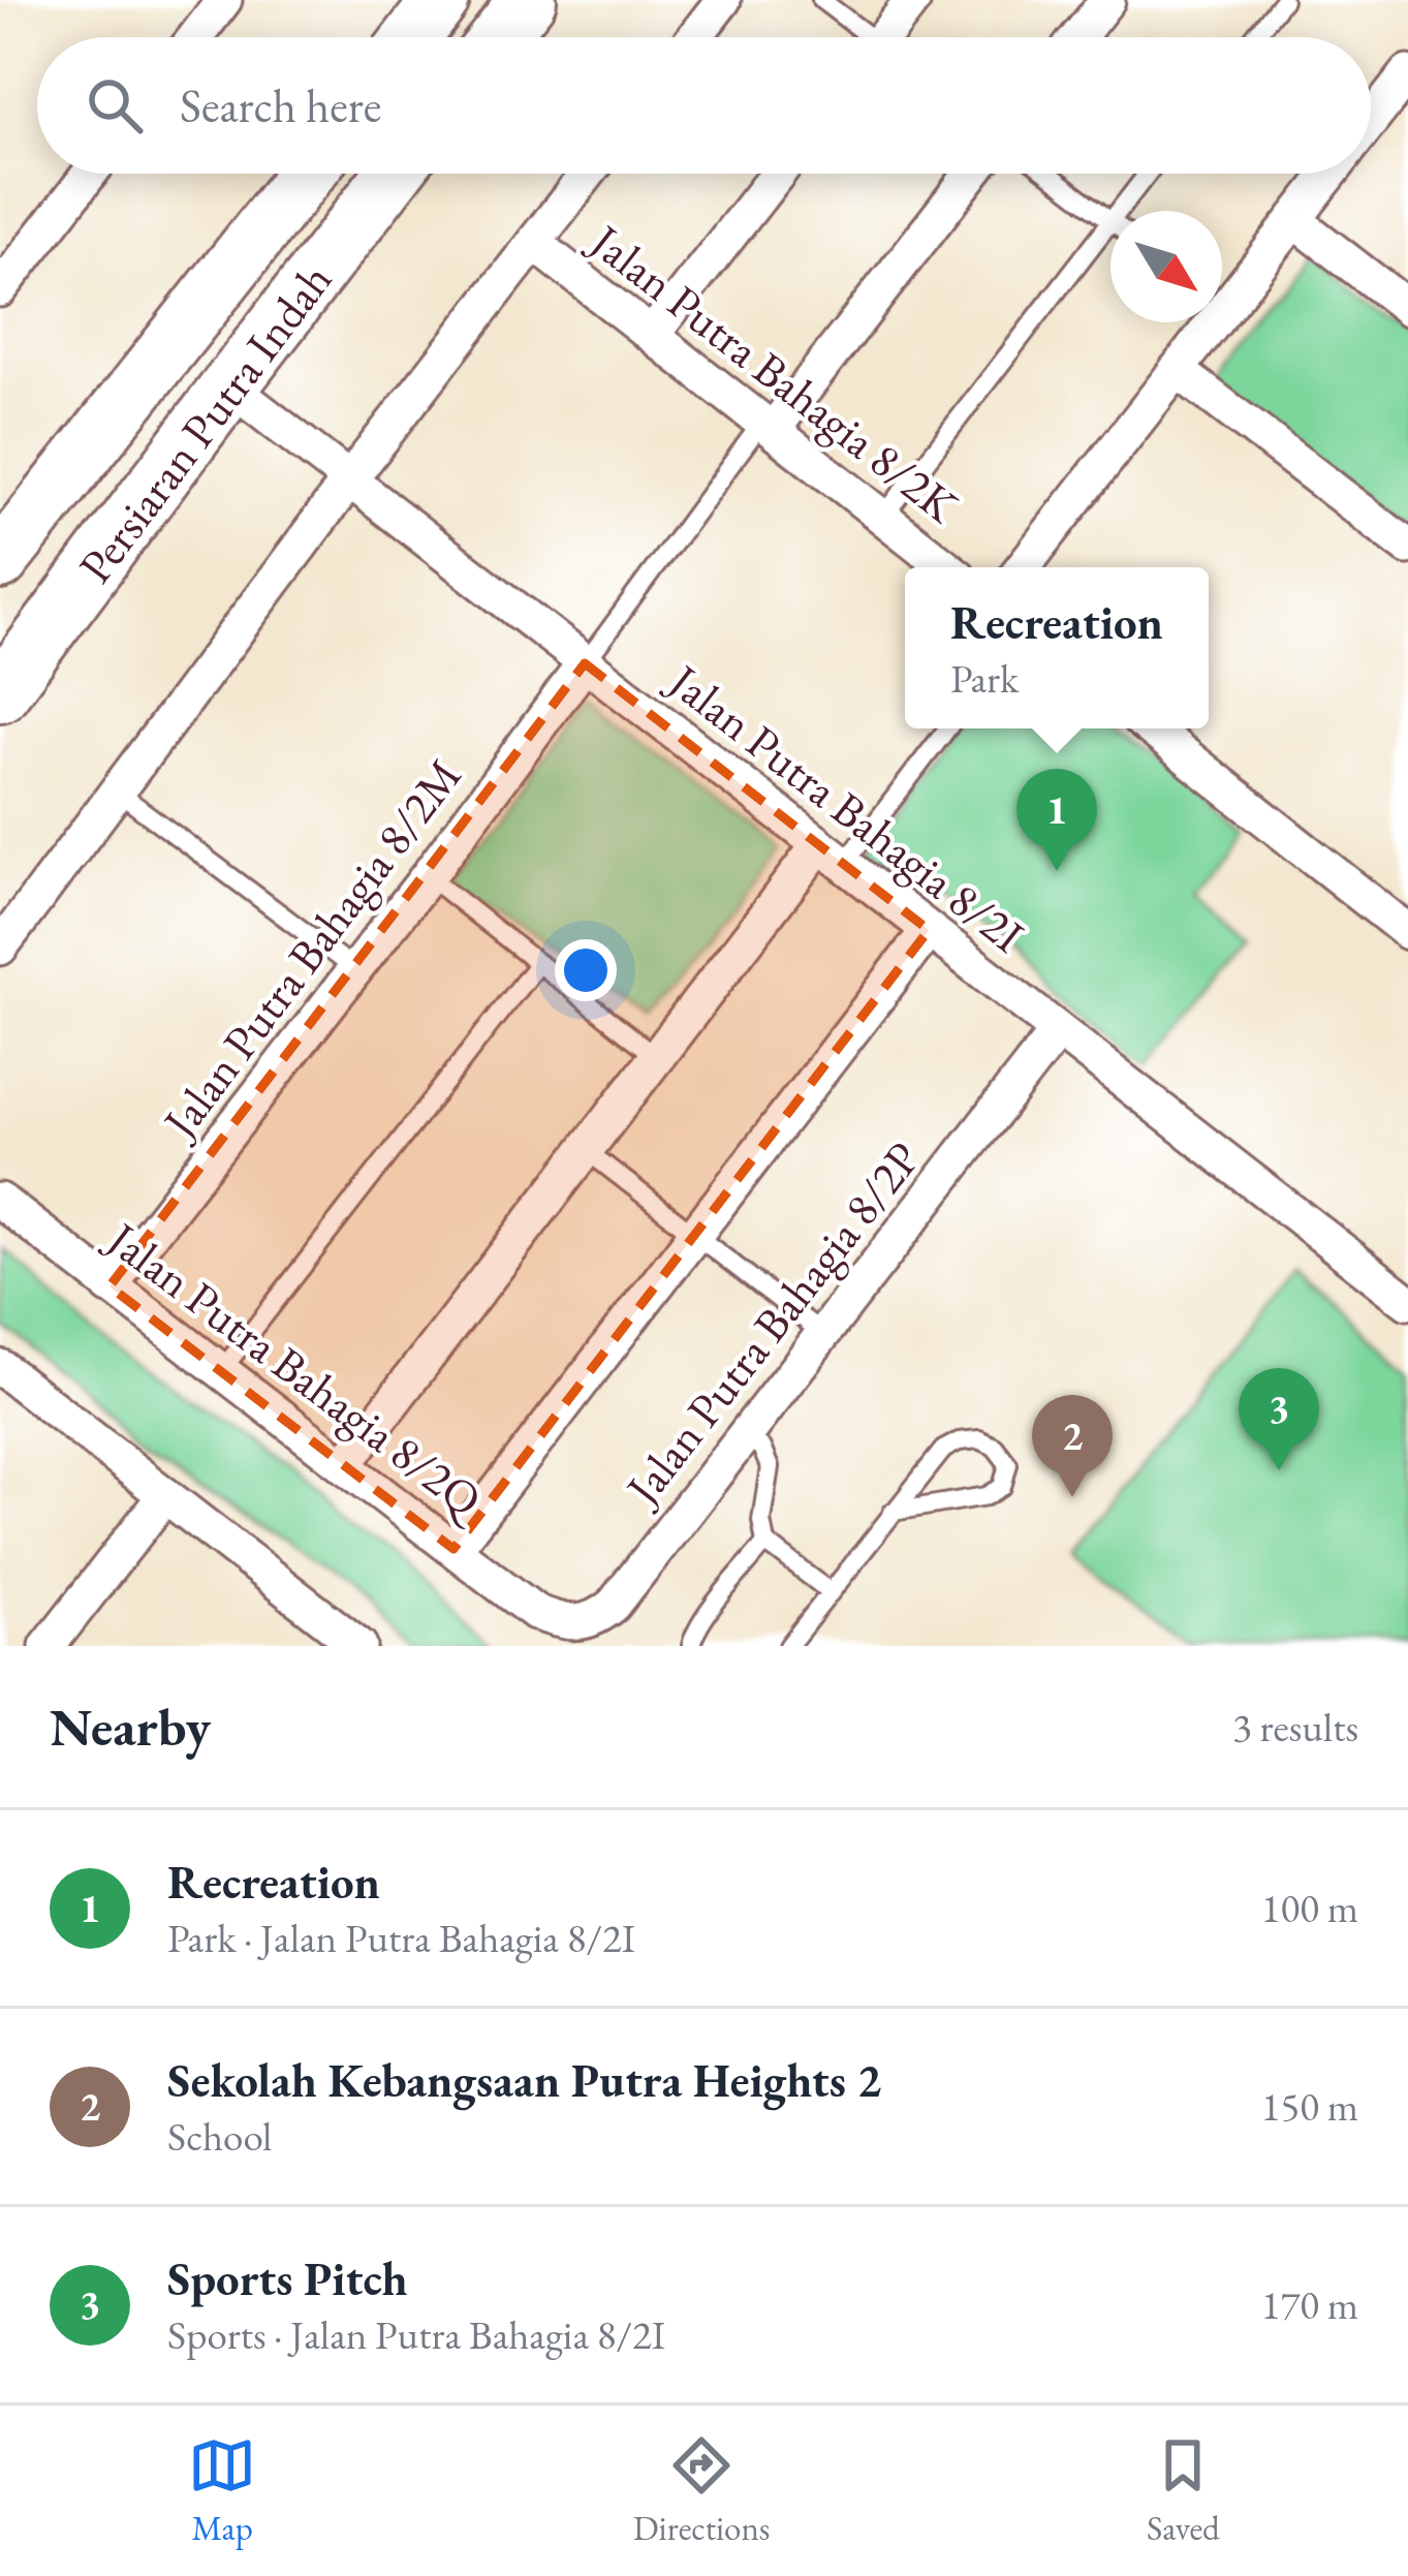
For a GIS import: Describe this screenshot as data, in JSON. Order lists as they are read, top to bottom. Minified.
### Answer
{"streets":{"main road":["Persiaran Putra Indah"],"street":["Jalan Putra Bahagia 8/2K","Jalan Putra Bahagia 8/2I","Jalan Putra Bahagia 8/2M","Jalan Putra Bahagia 8/2P","Jalan Putra Bahagia 8/2Q"]},"crossings":[["Persiaran Putra Indah","Jalan Putra Bahagia 8/2I"],["Jalan Putra Bahagia 8/2I","Jalan Putra Bahagia 8/2M"],["Jalan Putra Bahagia 8/2I","Jalan Putra Bahagia 8/2P"],["Jalan Putra Bahagia 8/2M","Jalan Putra Bahagia 8/2Q"],["Jalan Putra Bahagia 8/2P","Jalan Putra Bahagia 8/2Q"]],"north":"bottom right","page":{"search":"Search here","popup":["Recreation","Park"],"pins":["1","3","2"],"heading":["Nearby","3 results"],"list":[{"mark":"1","name":"Recreation","note":"Park · Jalan Putra Bahagia 8/2I","value":"100 m"},{"mark":"2","name":"Sekolah Kebangsaan Putra Heights 2","note":"School","value":"150 m"},{"mark":"3","name":"Sports Pitch","note":"Sports · Jalan Putra Bahagia 8/2I","value":"170 m"}],"nav":["Map","Directions","Saved"]}}
